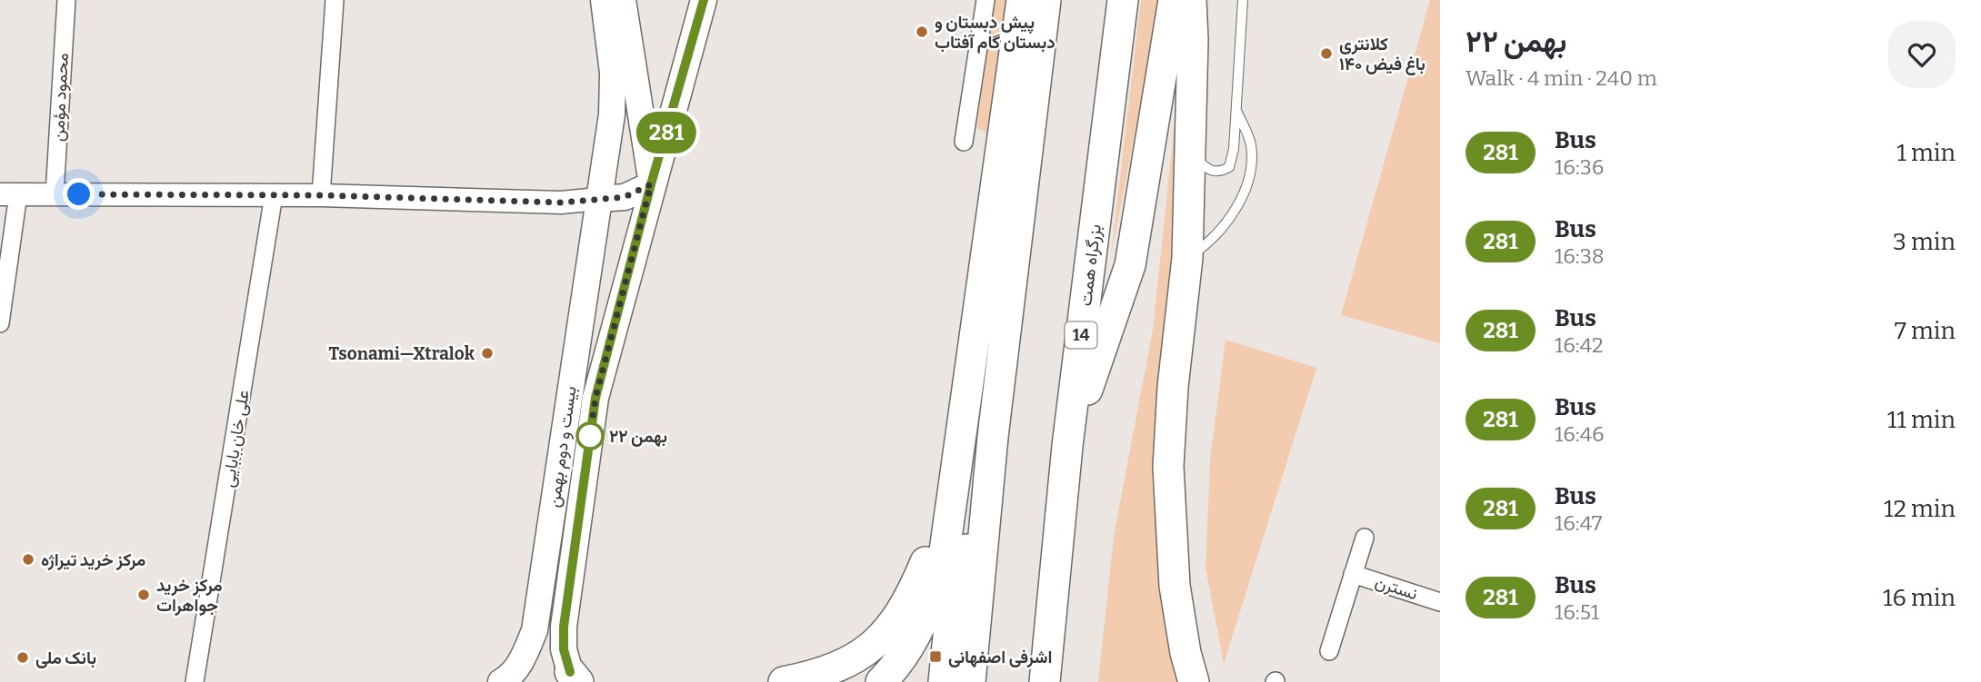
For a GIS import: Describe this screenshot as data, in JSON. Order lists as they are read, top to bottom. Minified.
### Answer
{"streets":{"highway":["بزرگراه همت","14"],"main road":["بیست و دوم بهمن"],"street":["محمود مؤمن","علی خان بابایی","نسترن"]},"places":{"other":["پیش دبستان و دبستان گام آفتاب","کلانتری ۱۴۰ باغ فیض","Tsonami—Xtralok","۲۲ بهمن","مرکز خرید تیراژه","مرکز خرید جواهرات","بانک ملی"],"transit":["اشرفی اصفهانی"]},"lines":["bus line 281"],"page":{"on_map":"281","heading":["۲۲ بهمن","Walk · 4 min · 240 m"],"list":[{"mark":"281","name":"Bus","note":"16:36","value":"1 min"},{"mark":"281","name":"Bus","note":"16:38","value":"3 min"},{"mark":"281","name":"Bus","note":"16:42","value":"7 min"},{"mark":"281","name":"Bus","note":"16:46","value":"11 min"},{"mark":"281","name":"Bus","note":"16:47","value":"12 min"},{"mark":"281","name":"Bus","note":"16:51","value":"16 min"}]}}
